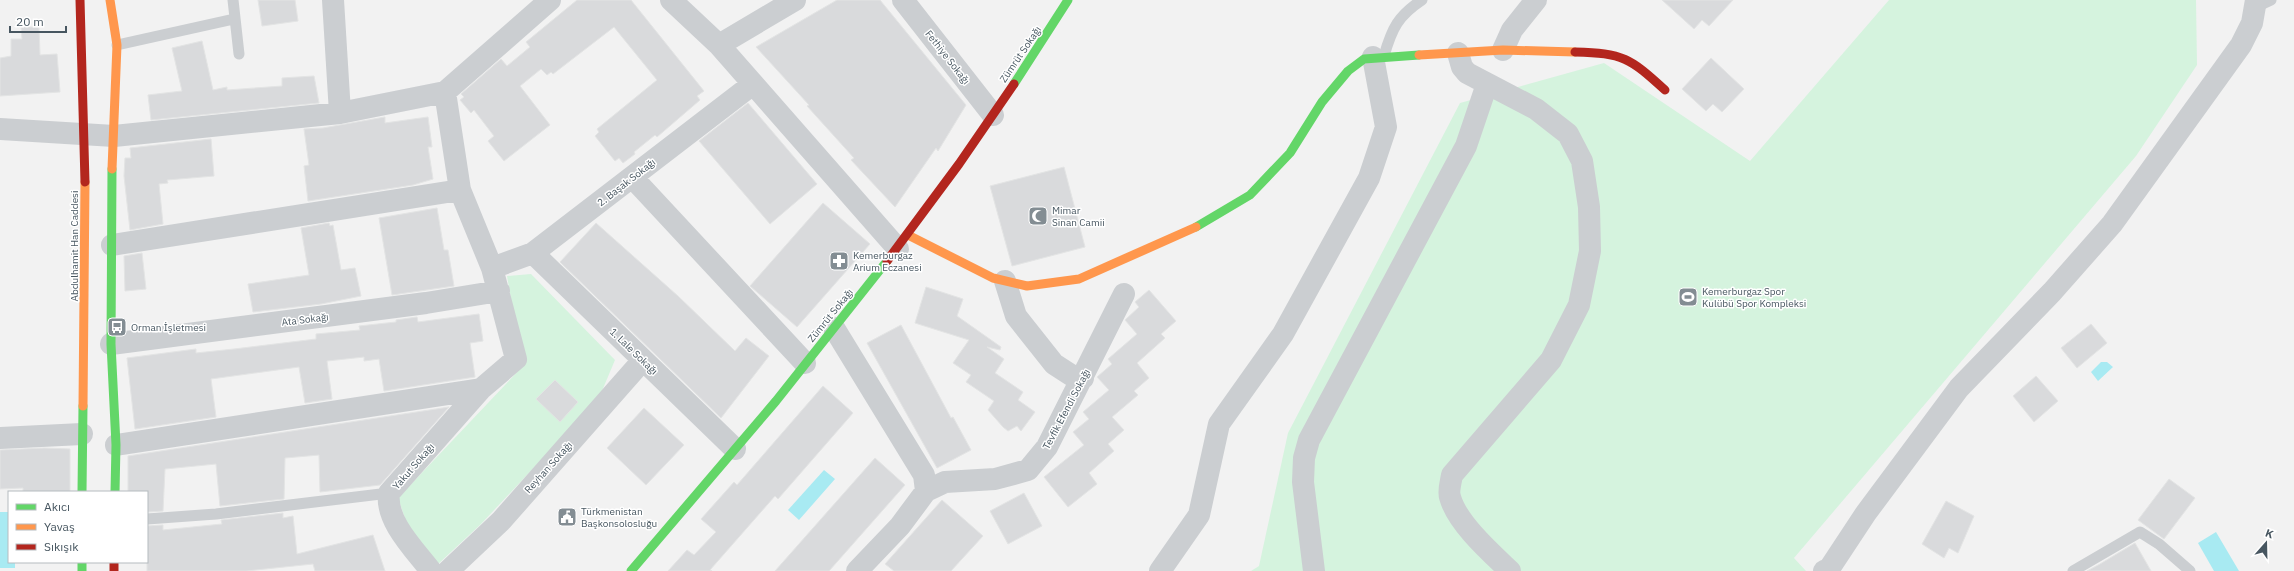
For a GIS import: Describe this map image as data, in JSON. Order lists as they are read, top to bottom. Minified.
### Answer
{"streets":{"street":["Zümrüt Sokağı","Fethiye Sokağı","2. Başak Sokağı","Abdulhamit Han Caddesi","Ata Sokağı","1. Lale Sokağı","Tevfik Efendi Sokağı","Yakut Sokağı","Reyhan Sokağı"]},"crossings":[["Zümrüt Sokağı","Fethiye Sokağı"],["Zümrüt Sokağı","1. Lale Sokağı"],["2. Başak Sokağı","1. Lale Sokağı"],["Ata Sokağı","Yakut Sokağı"],["1. Lale Sokağı","Reyhan Sokağı"]],"places":{"mosque":["Mimar Sinan Camii"],"pharmacy":["Kemerburgaz Arium Eczanesi"],"sports":["Kemerburgaz Spor Kulübü Spor Kompleksi"],"bus stop":["Orman İşletmesi"],"public building":["Türkmenistan Başkonsolosluğu"]},"legend":["Akıcı","Yavaş","Sıkışık"],"scale_bar":"20 m","north":"top"}
